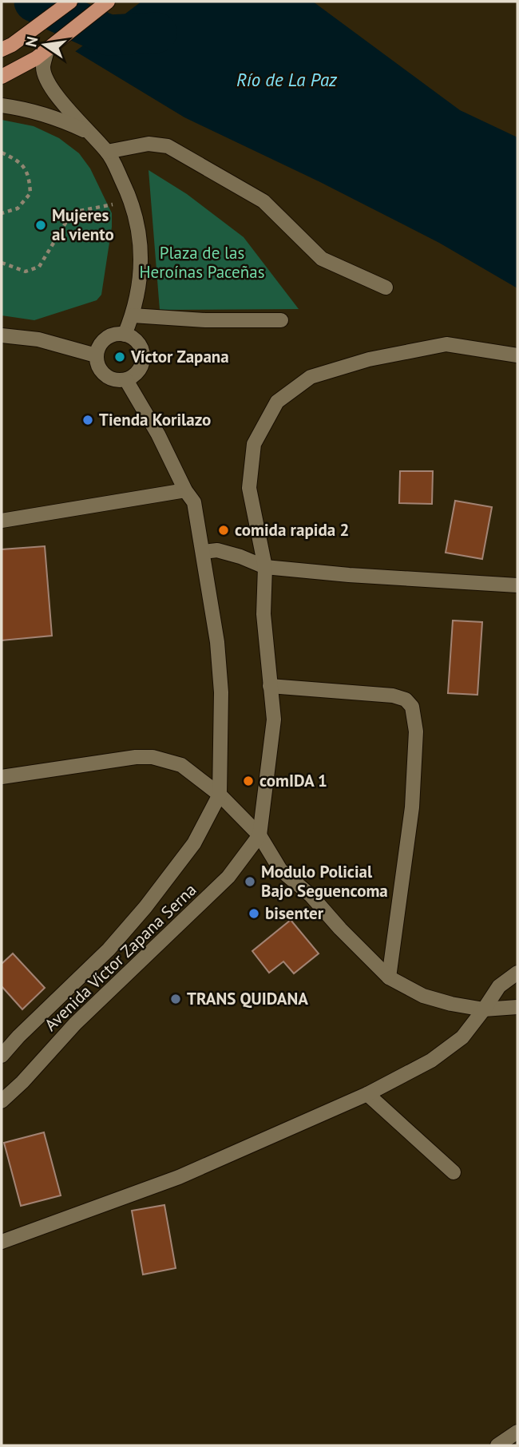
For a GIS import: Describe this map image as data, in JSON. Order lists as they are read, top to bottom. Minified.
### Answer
{"streets":{"street":["Avenida Víctor Zapana Serna"]},"water":["Río de La Paz"],"parks":["Plaza de las Heroínas Paceñas"],"places":["Mujeres al viento","Víctor Zapana","Tienda Korilazo","comida rapida 2","comIDA 1","Modulo Policial Bajo Seguencoma","bisenter","TRANS QUIDANA"],"north":"left"}
